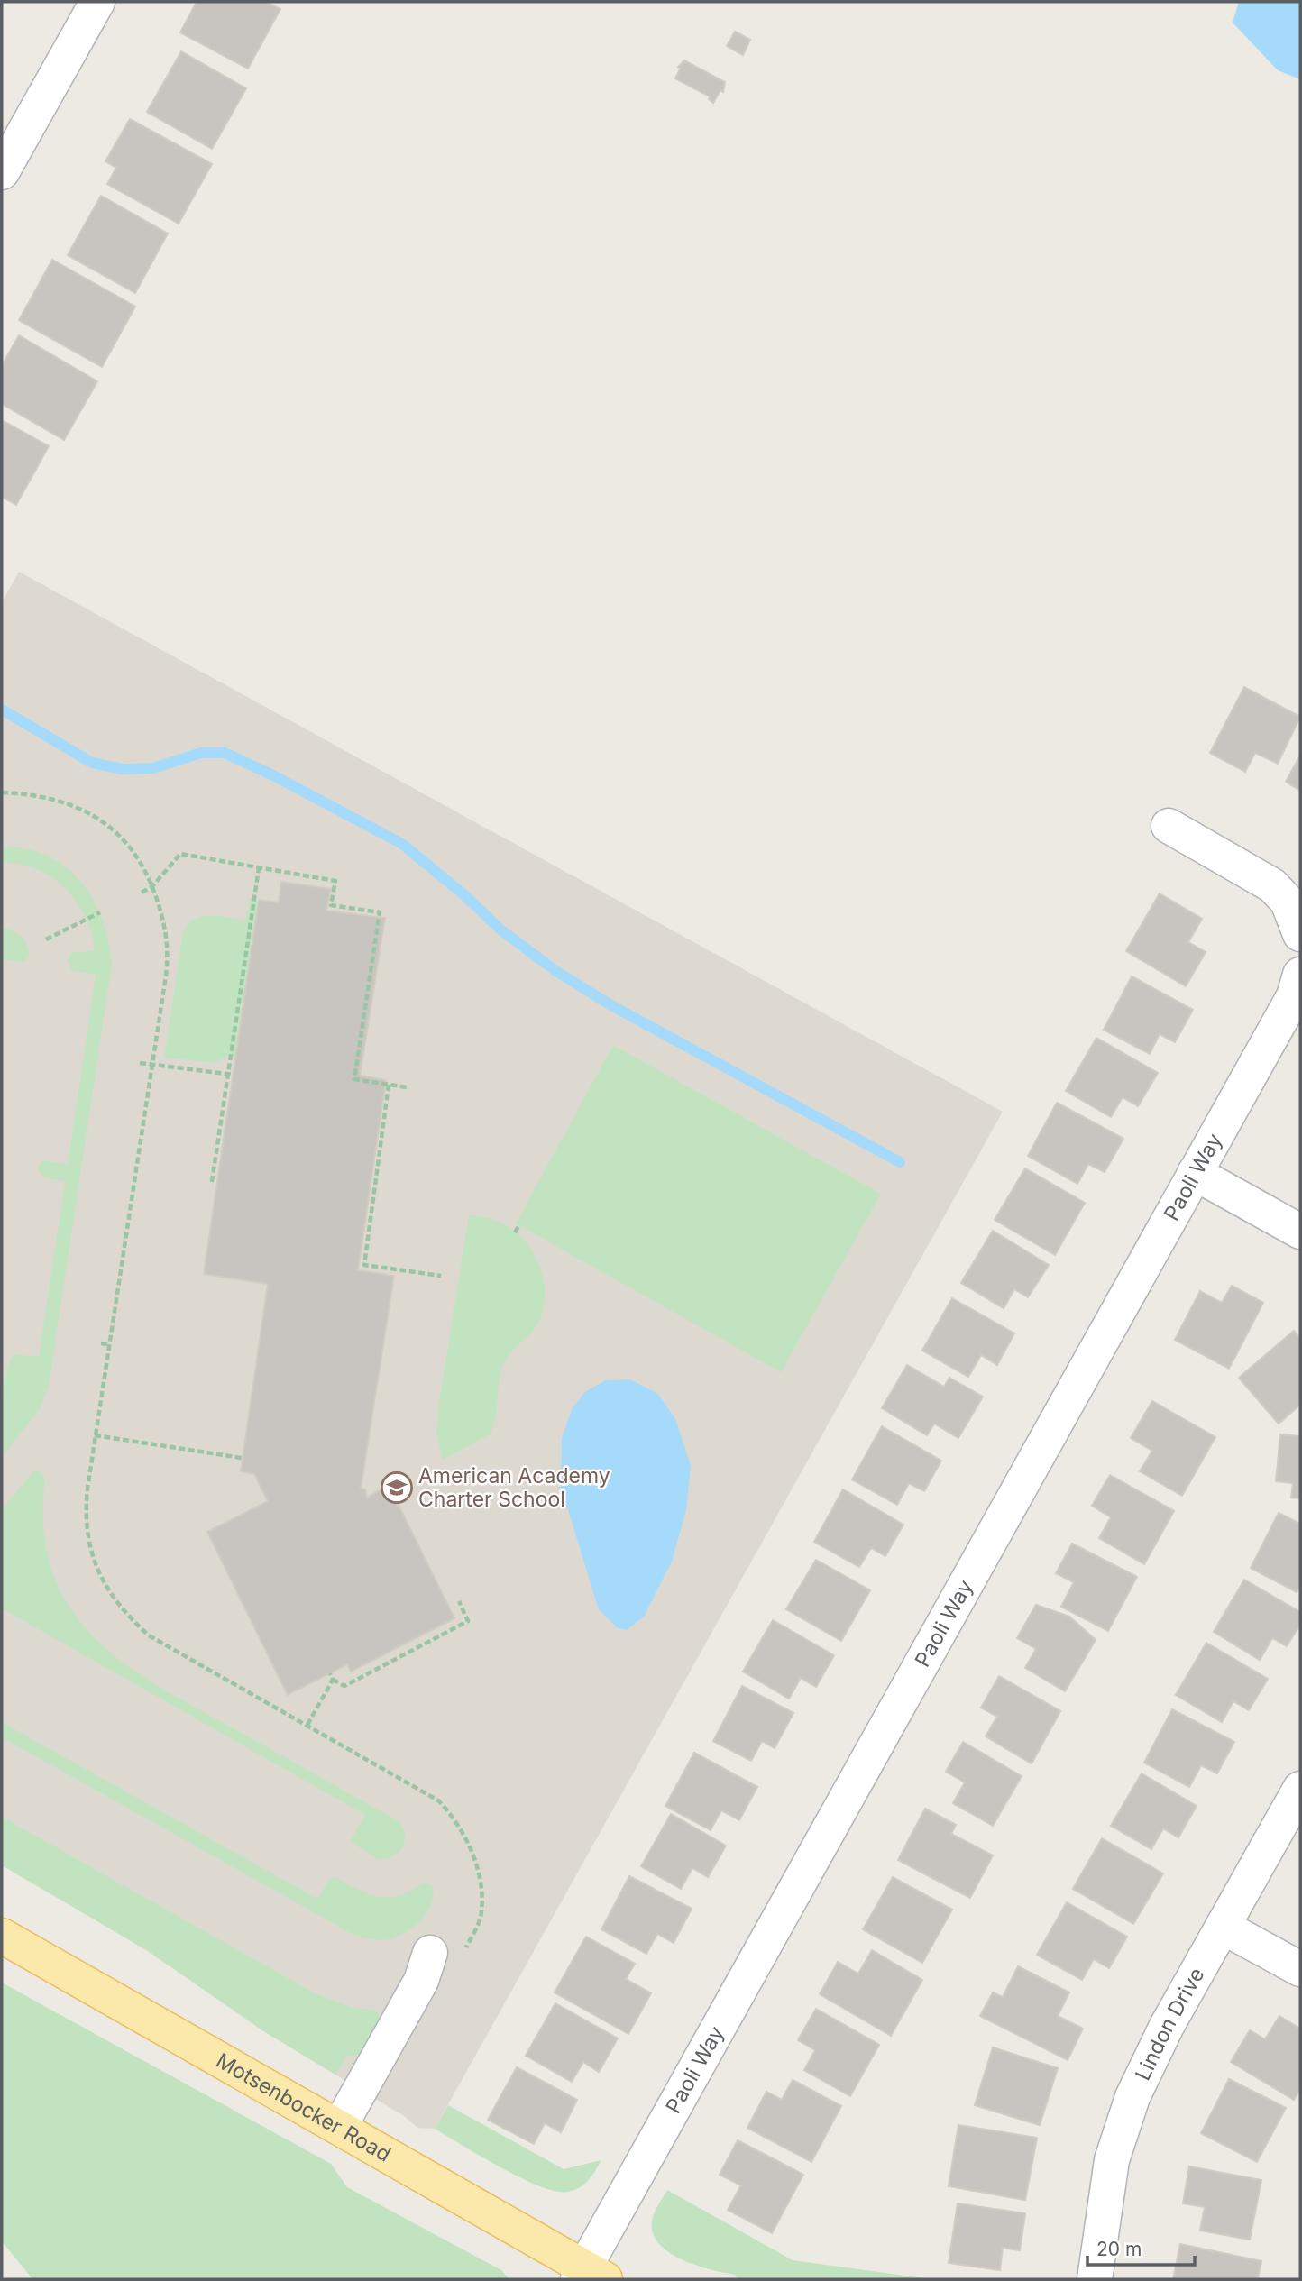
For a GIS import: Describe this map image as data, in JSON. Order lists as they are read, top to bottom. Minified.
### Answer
{"streets":{"main road":["Motsenbocker Road"],"street":["Paoli Way","Lindon Drive"]},"crossings":[["Paoli Way","Motsenbocker Road"]],"places":{"school or university":["American Academy Charter School"]},"scale_bar":"20 m"}
